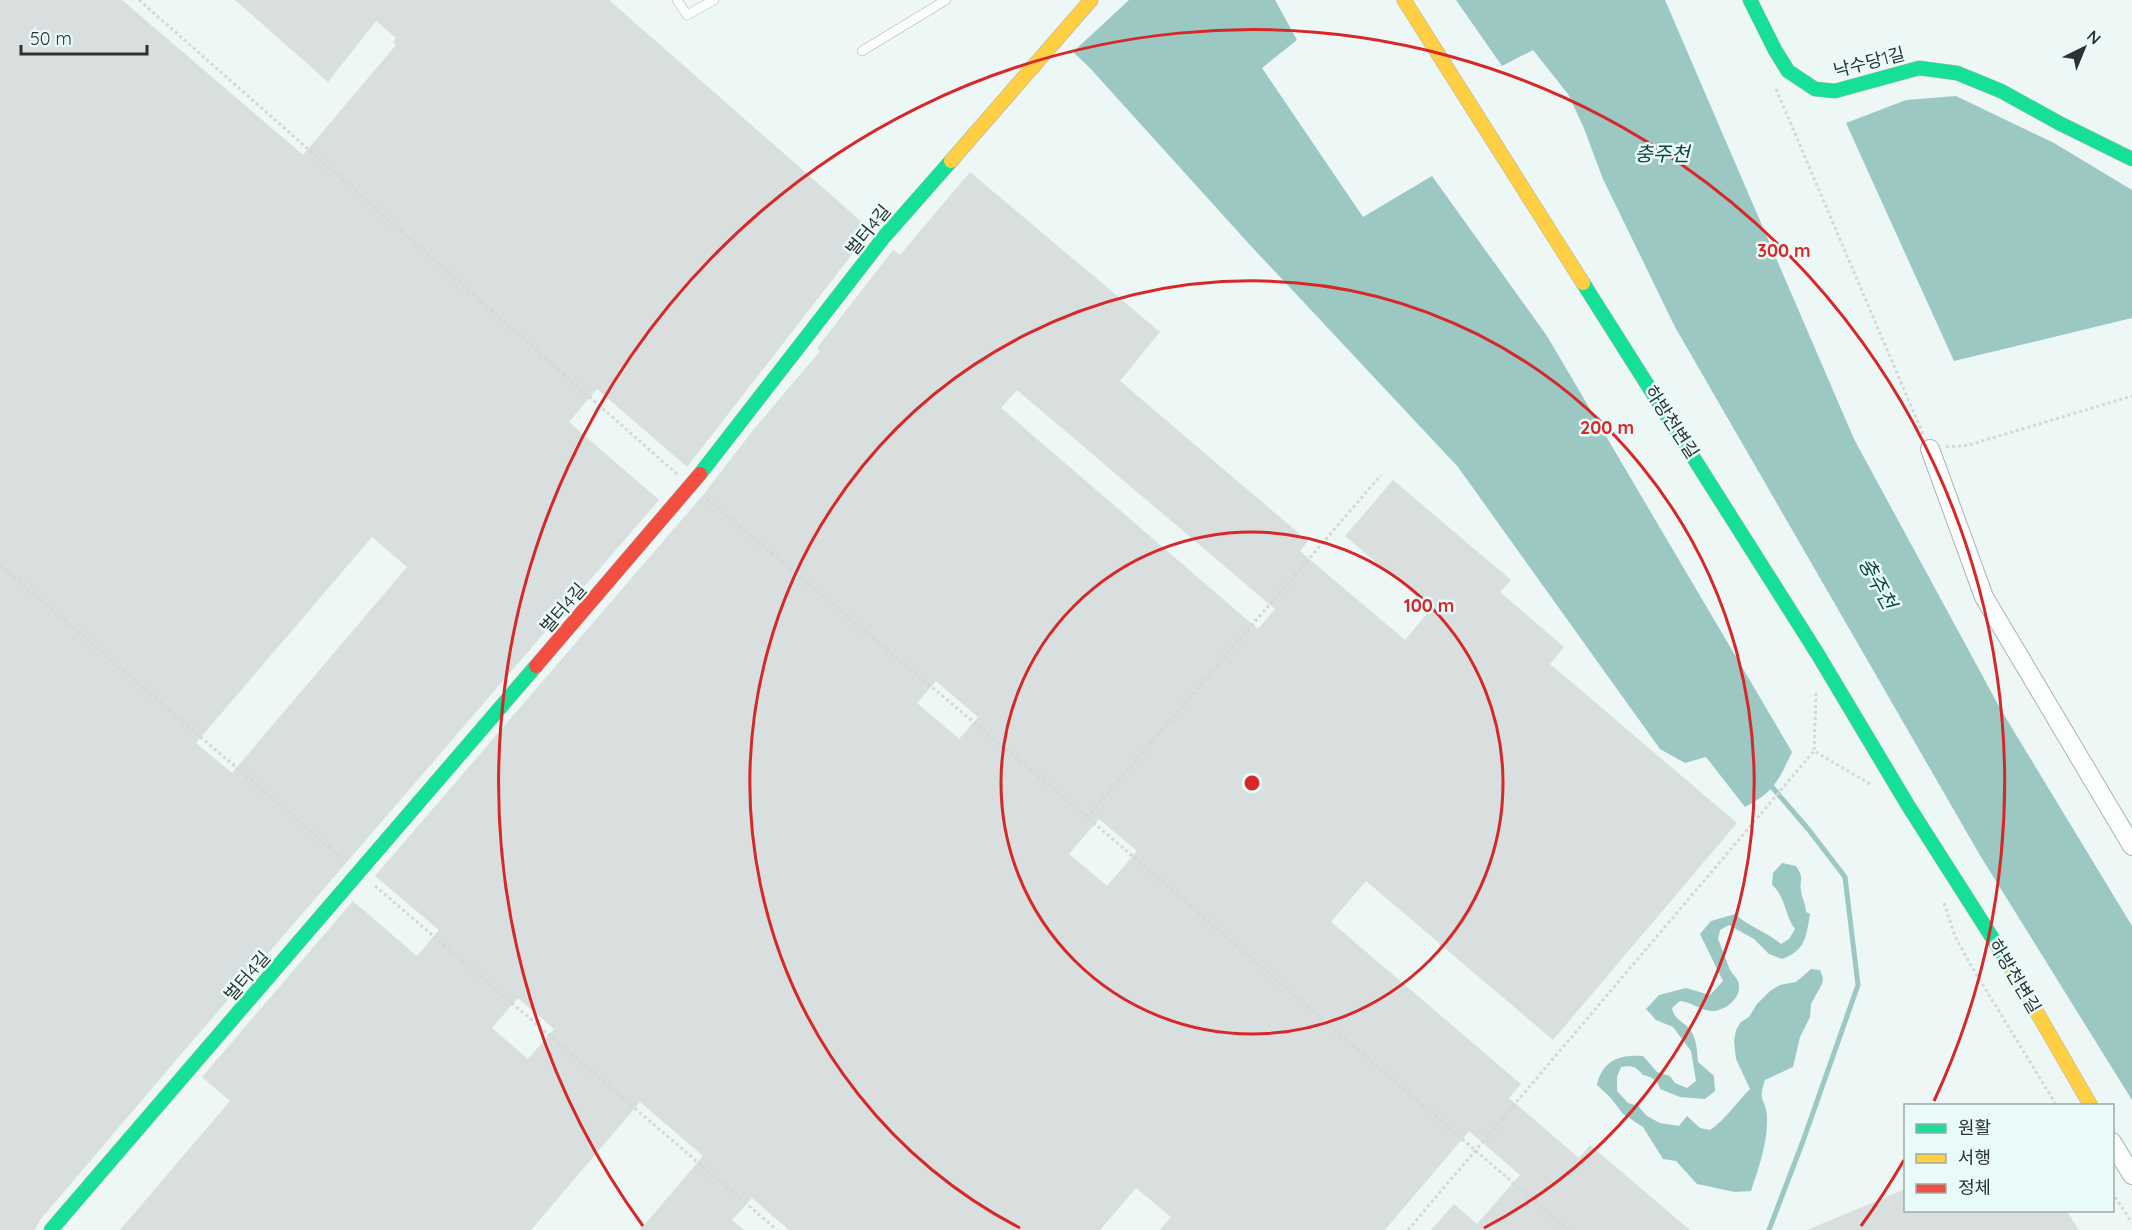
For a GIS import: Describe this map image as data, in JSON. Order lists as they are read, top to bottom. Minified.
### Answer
{"streets":{"street":["낙수당1길","벌터4길","하방천변길"]},"water":["충주천"],"legend":["원활","서행","정체"],"scale_bar":"50 m","north":"top right","rings":["300 m","200 m","100 m"]}
